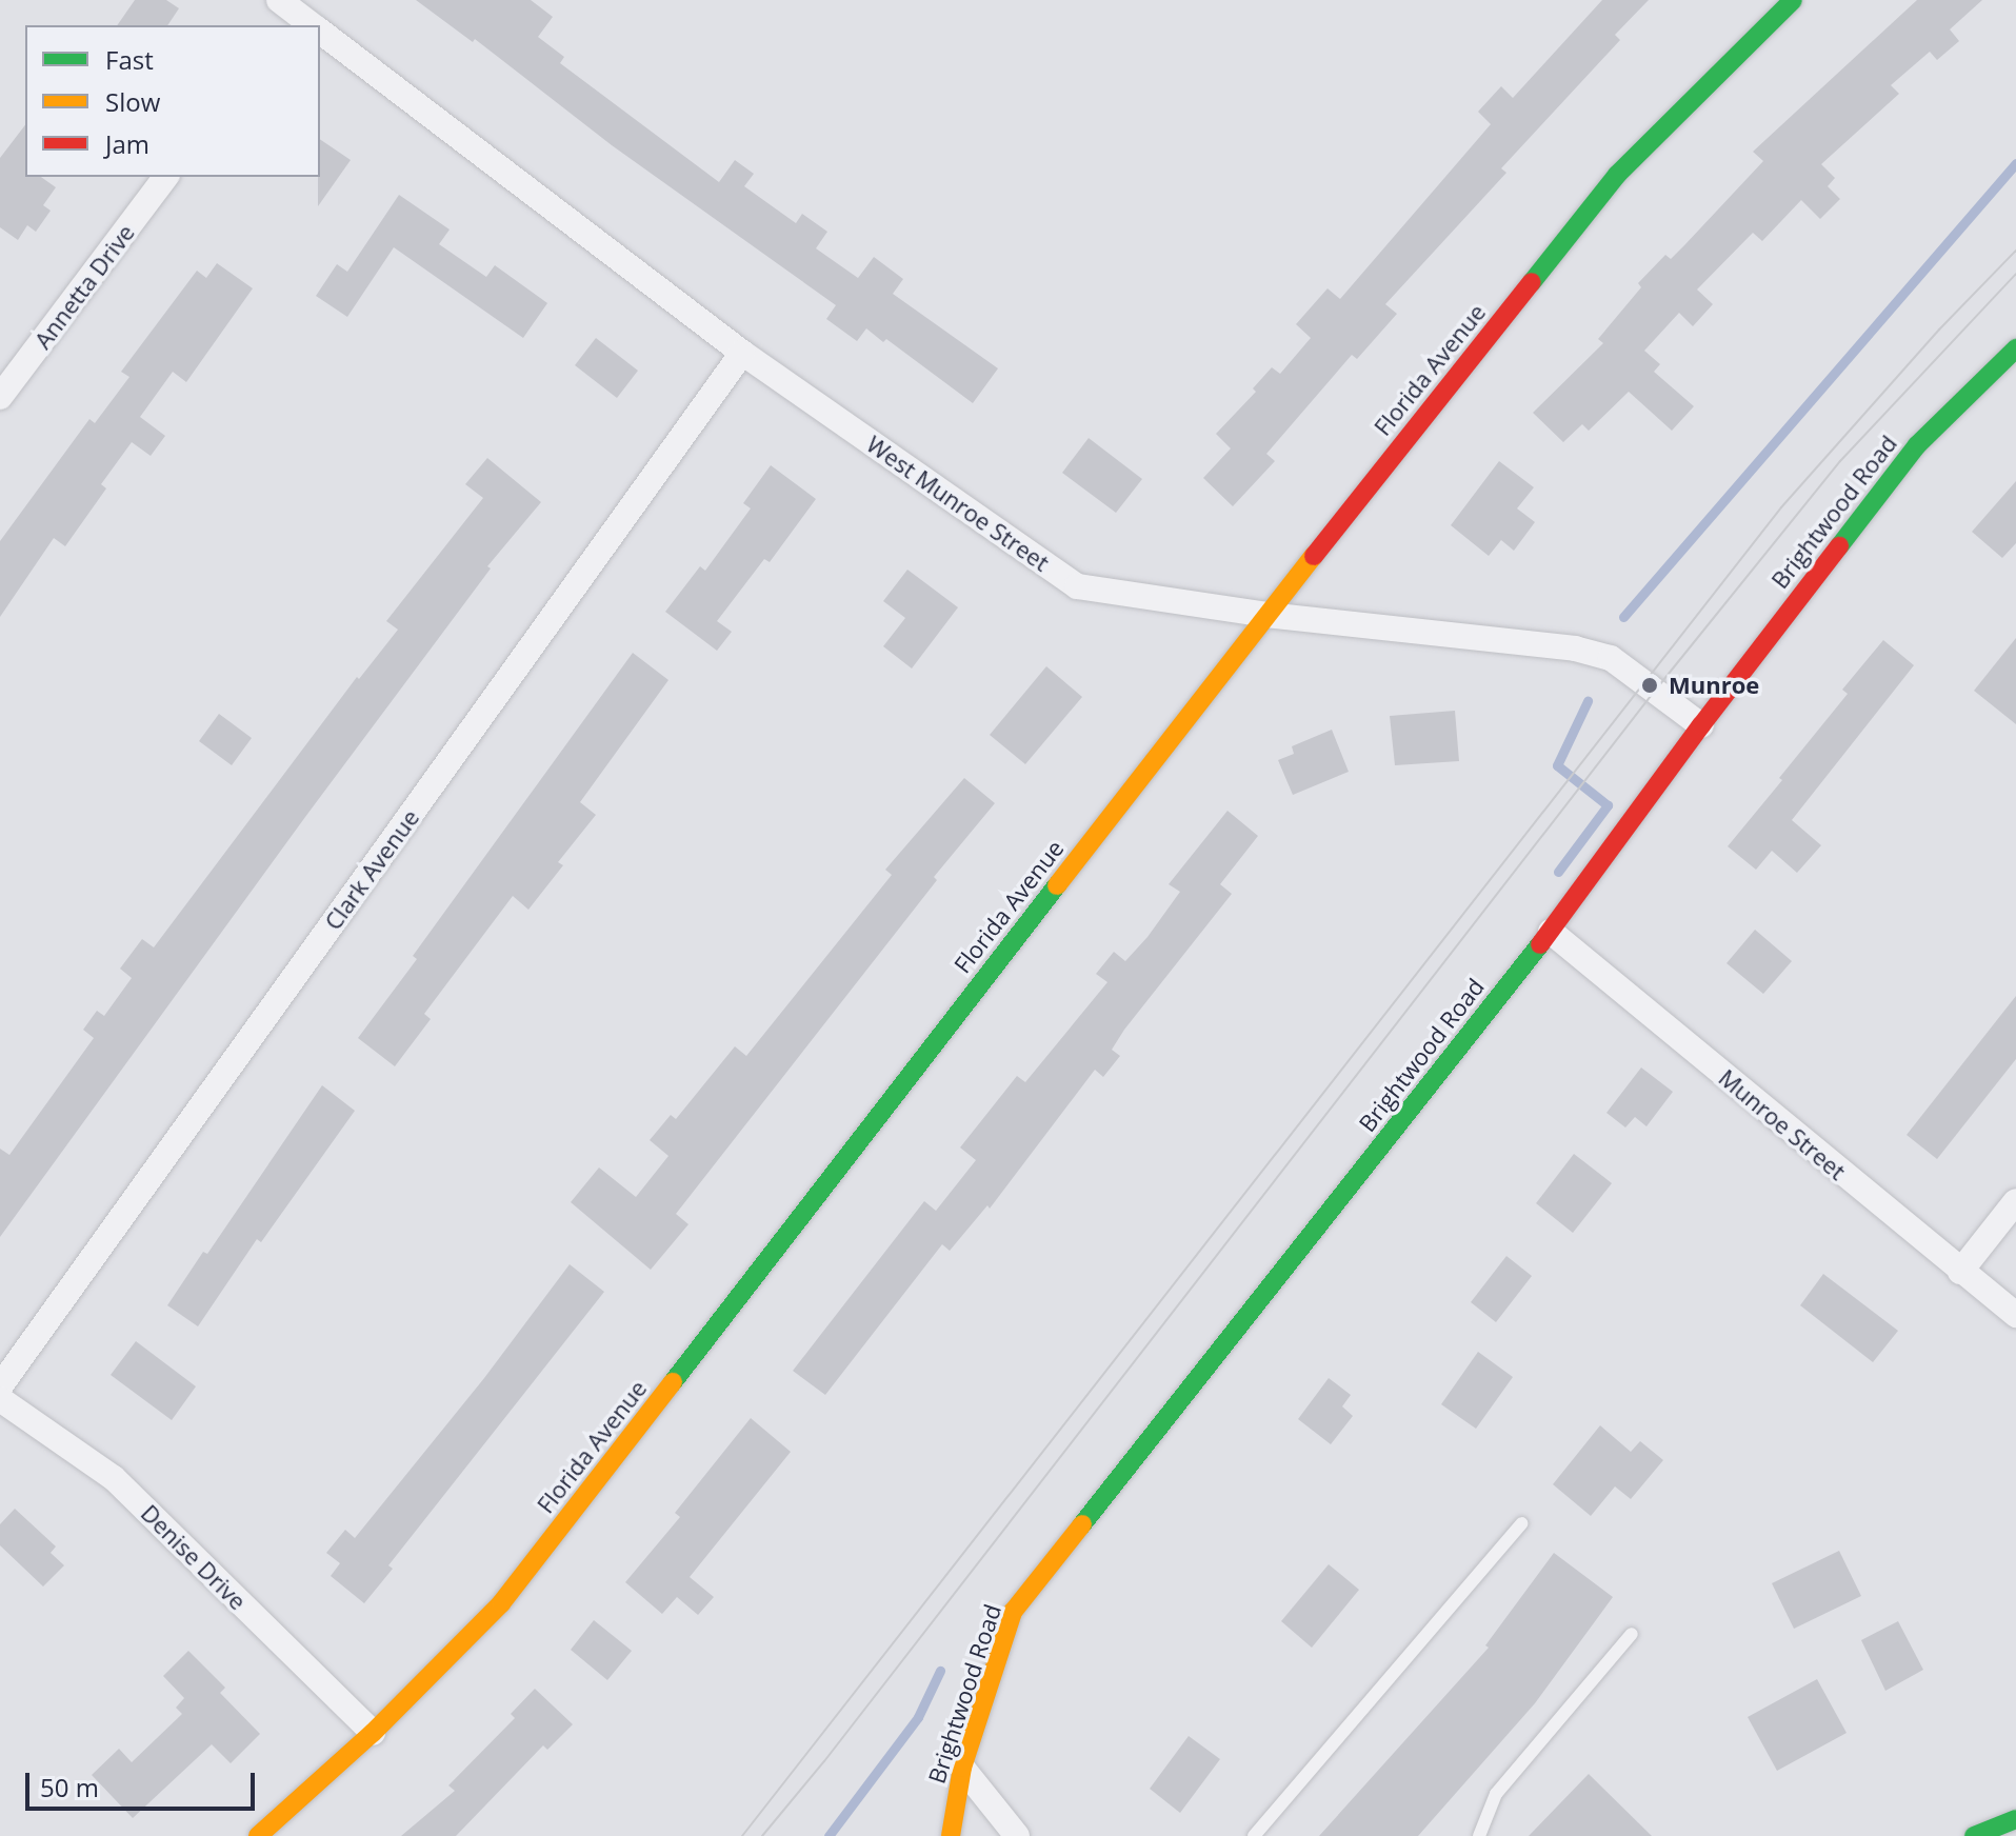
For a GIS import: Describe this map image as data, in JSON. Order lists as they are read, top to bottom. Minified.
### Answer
{"streets":{"street":["Annetta Drive","Florida Avenue","West Munroe Street","Brightwood Road","Clark Avenue","Munroe Street","Denise Drive"]},"crossings":[["Florida Avenue","West Munroe Street"],["Florida Avenue","Denise Drive"],["West Munroe Street","Brightwood Road"],["West Munroe Street","Clark Avenue"],["Brightwood Road","Munroe Street"]],"places":["Munroe"],"legend":["Fast","Slow","Jam"],"scale_bar":"50 m"}
